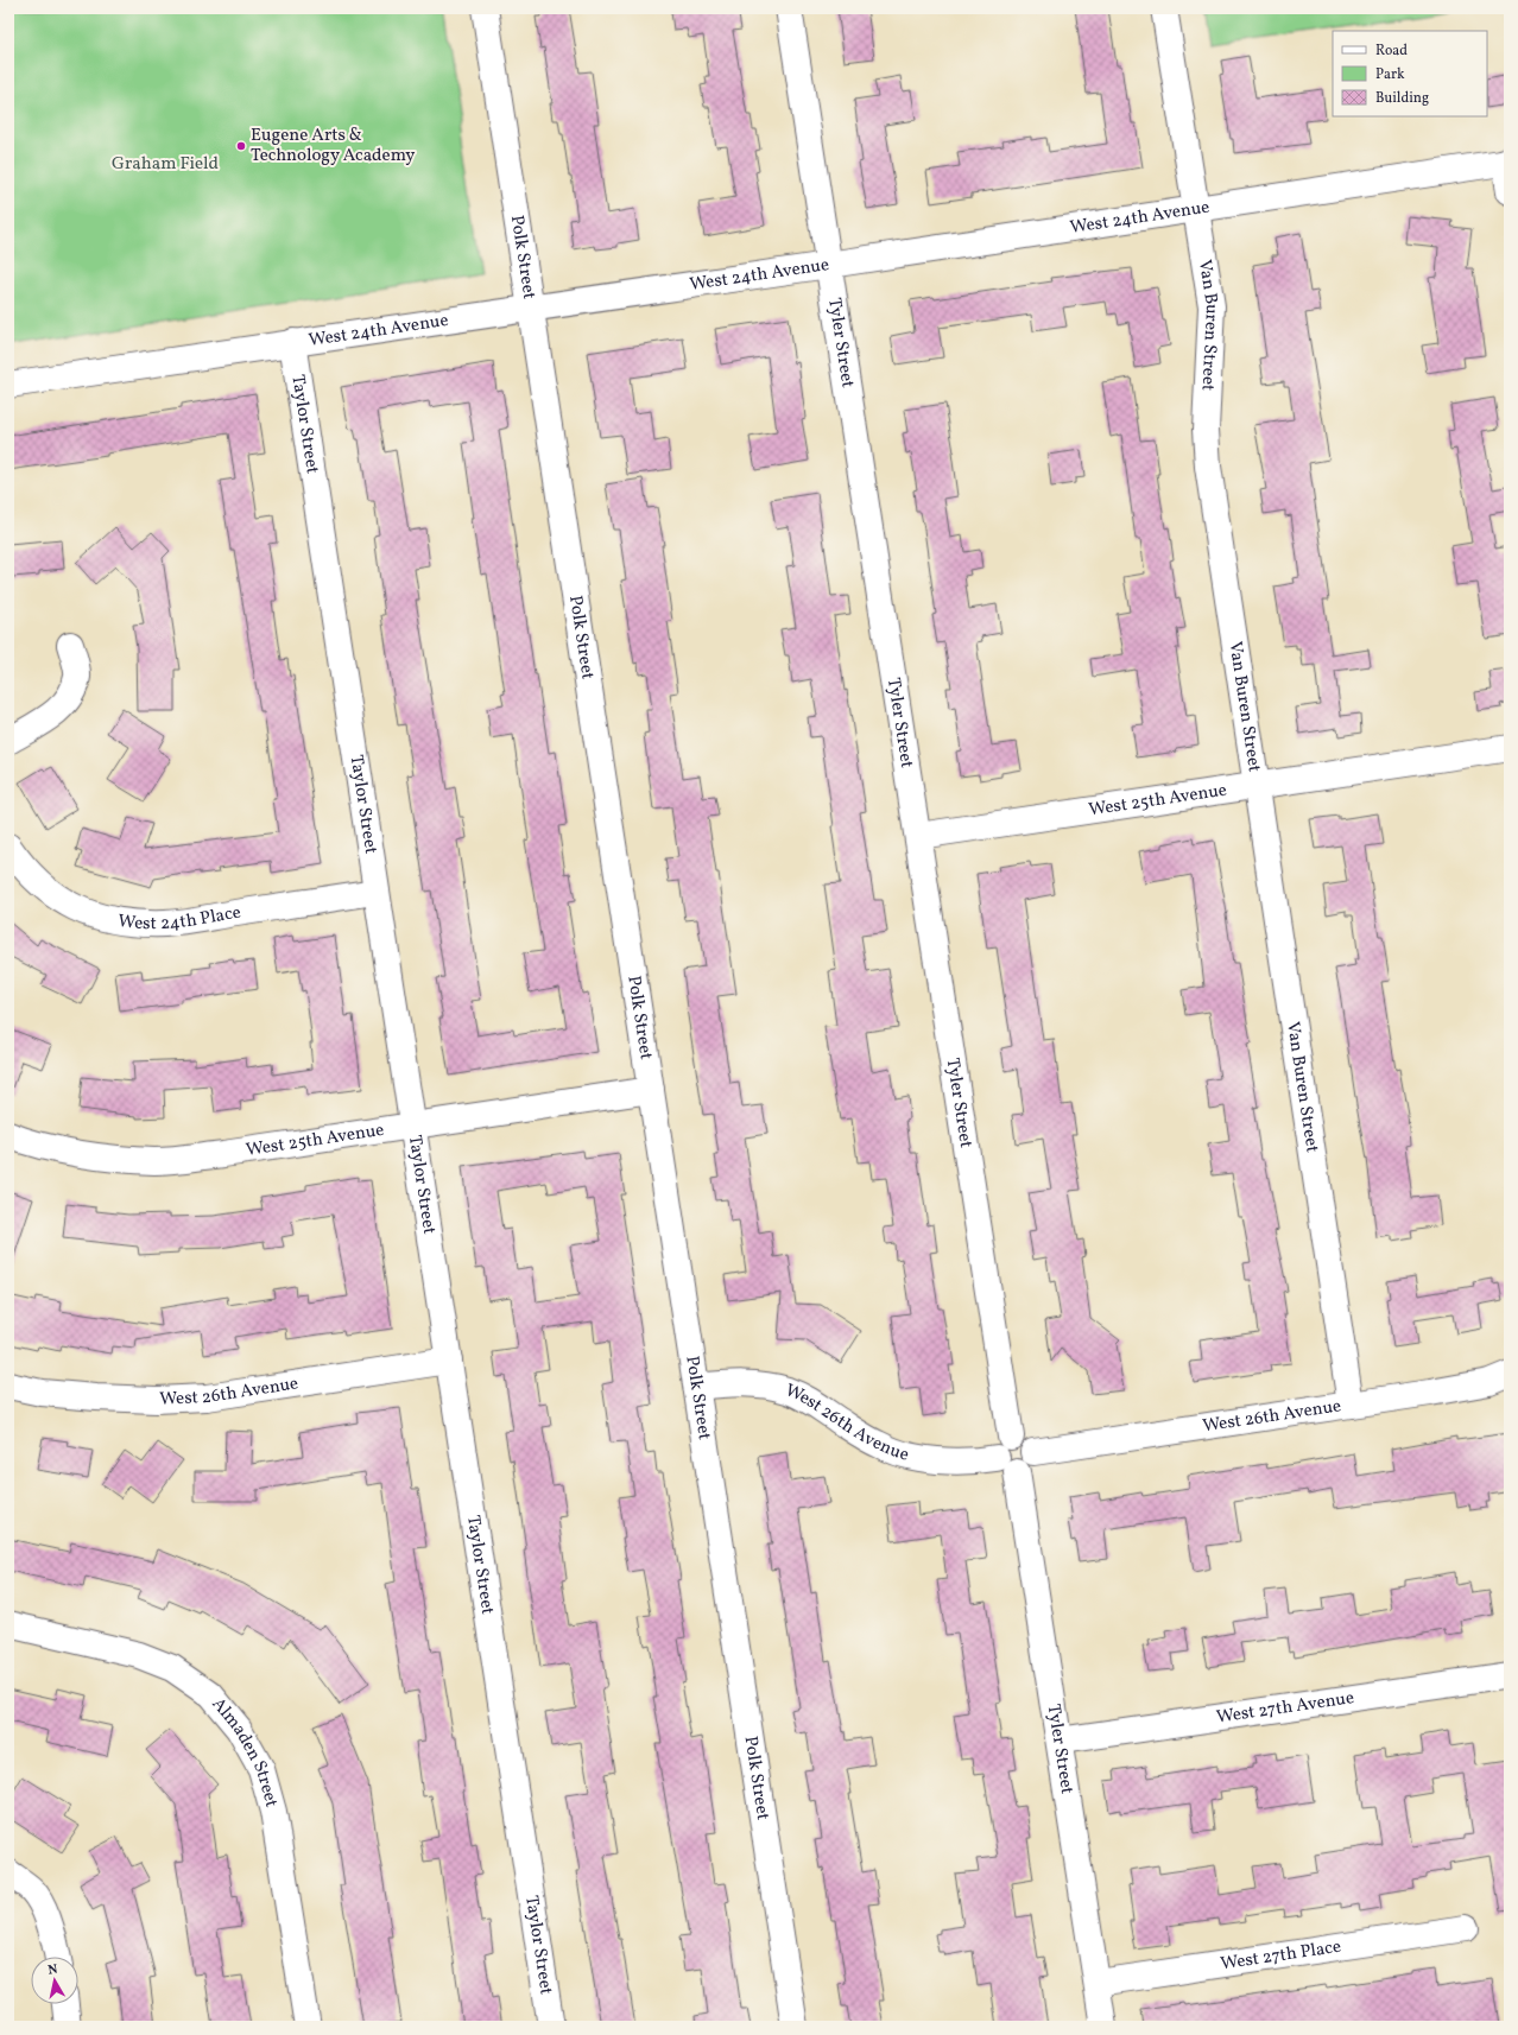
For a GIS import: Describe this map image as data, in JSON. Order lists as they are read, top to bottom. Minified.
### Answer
{"streets":{"street":["West 24th Avenue","Polk Street","Van Buren Street","Tyler Street","Taylor Street","West 25th Avenue","West 24th Place","West 26th Avenue","West 27th Avenue","Almaden Street","West 27th Place"]},"crossings":[["West 24th Avenue","Polk Street"],["West 24th Avenue","Van Buren Street"],["West 24th Avenue","Tyler Street"],["West 24th Avenue","Taylor Street"],["Polk Street","West 25th Avenue"],["Polk Street","West 26th Avenue"],["Van Buren Street","West 25th Avenue"],["Van Buren Street","West 26th Avenue"],["Tyler Street","West 25th Avenue"],["Tyler Street","West 26th Avenue"],["Tyler Street","West 27th Avenue"],["Tyler Street","West 27th Place"],["Taylor Street","West 25th Avenue"],["Taylor Street","West 24th Place"],["Taylor Street","West 26th Avenue"]],"parks":["Graham Field"],"places":["Eugene Arts & Technology Academy"],"legend":["Road","Park","Building"],"north":"top"}
